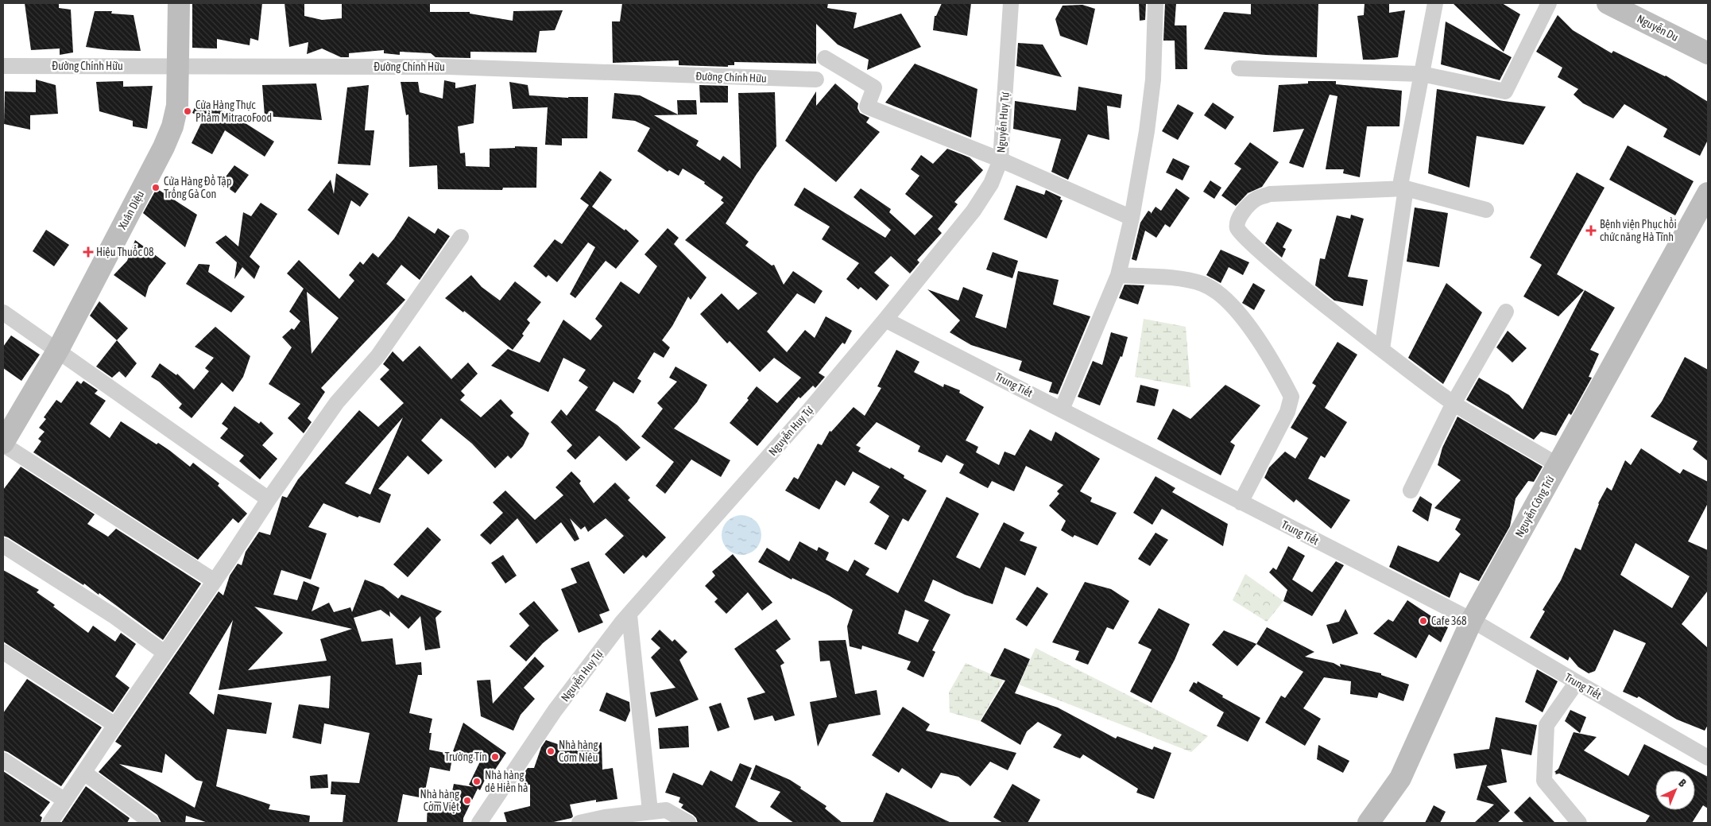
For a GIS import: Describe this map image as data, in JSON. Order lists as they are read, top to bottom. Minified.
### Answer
{"streets":{"main road":["Nguyễn Du","Xuân Diệu","Nguyễn Công Trứ"],"street":["Đường Chính Hữu","Nguyễn Huy Tự","Trung Tiết"]},"crossings":[["Đường Chính Hữu","Xuân Diệu"],["Nguyễn Huy Tự","Trung Tiết"],["Trung Tiết","Nguyễn Công Trứ"]],"places":{"other":["Cửa Hàng Thực Phẩm MitracoFood","Cửa Hàng Đồ Tập Trống Gà Con","Cafe 368","Nhà hàng Cơm Niêu","Trường Tín","Nhà hàng dê Hiền hà","Nhà hàng Cơm Việt"],"health":["Bệnh viện Phục hồi chức năng Hà Tĩnh","Hiệu Thuốc 08"]},"north":"top right"}
